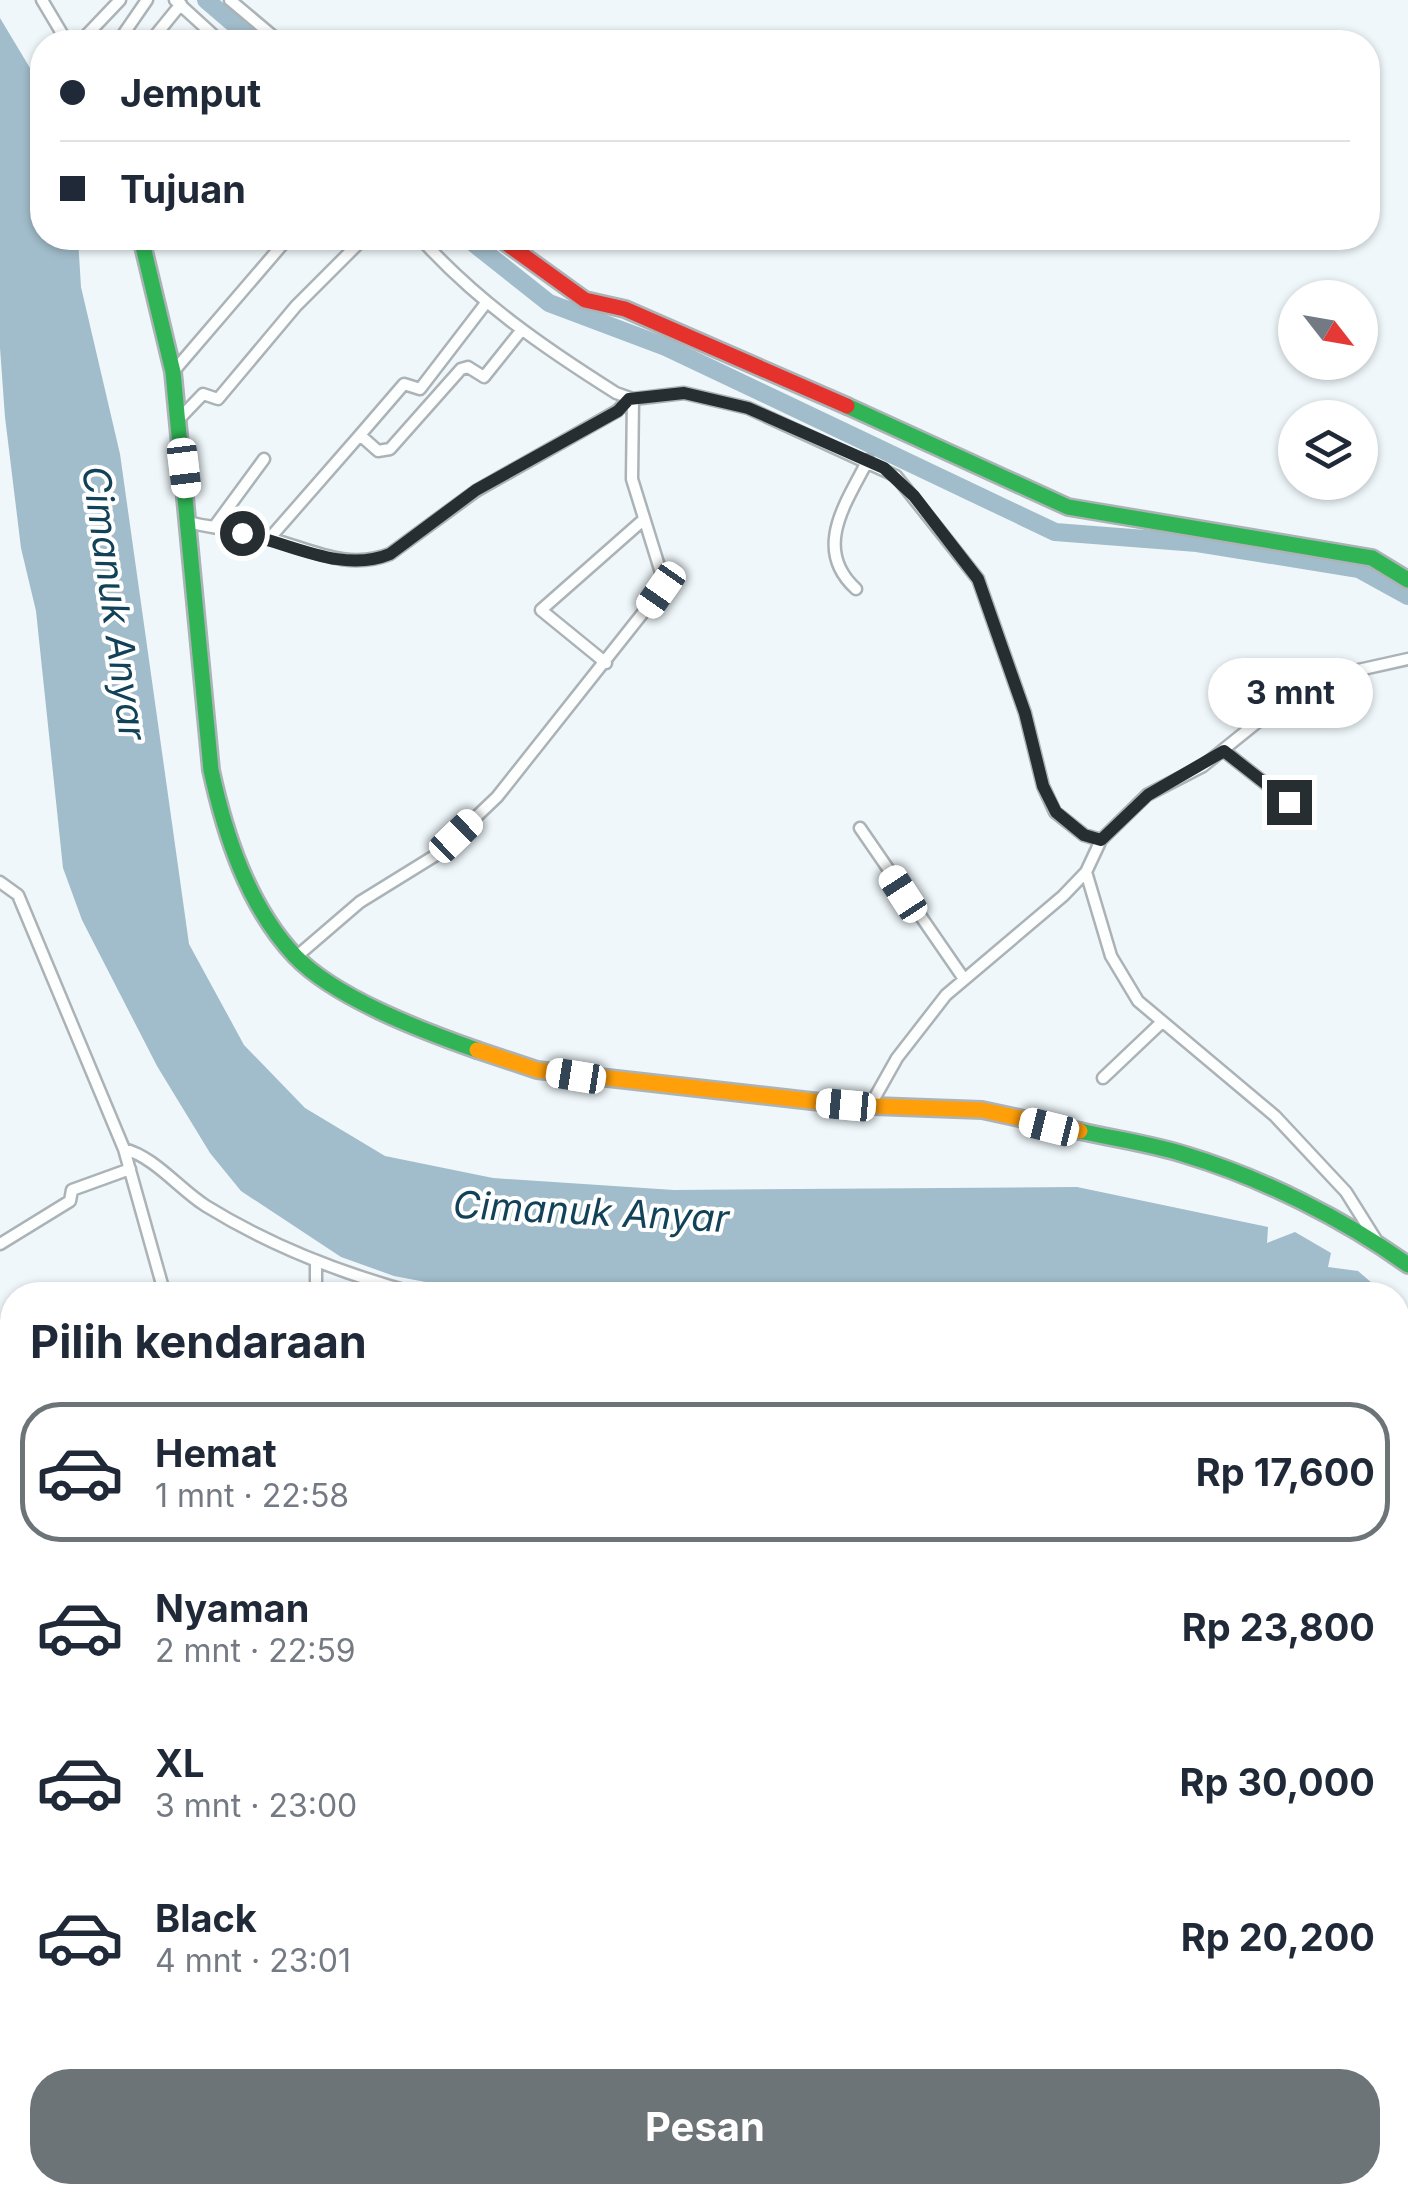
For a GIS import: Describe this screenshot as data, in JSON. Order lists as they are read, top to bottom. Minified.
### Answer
{"water":["Cimanuk Anyar"],"north":"bottom right","page":{"banner":["Jemput","Tujuan"],"bubble":"3 mnt","heading":"Pilih kendaraan","list":[{"name":"Hemat","note":"1 mnt · 22:58","value":"Rp 17,600"},{"name":"Nyaman","note":"2 mnt · 22:59","value":"Rp 23,800"},{"name":"XL","note":"3 mnt · 23:00","value":"Rp 30,000"},{"name":"Black","note":"4 mnt · 23:01","value":"Rp 20,200"}],"buttons":"Pesan"}}
